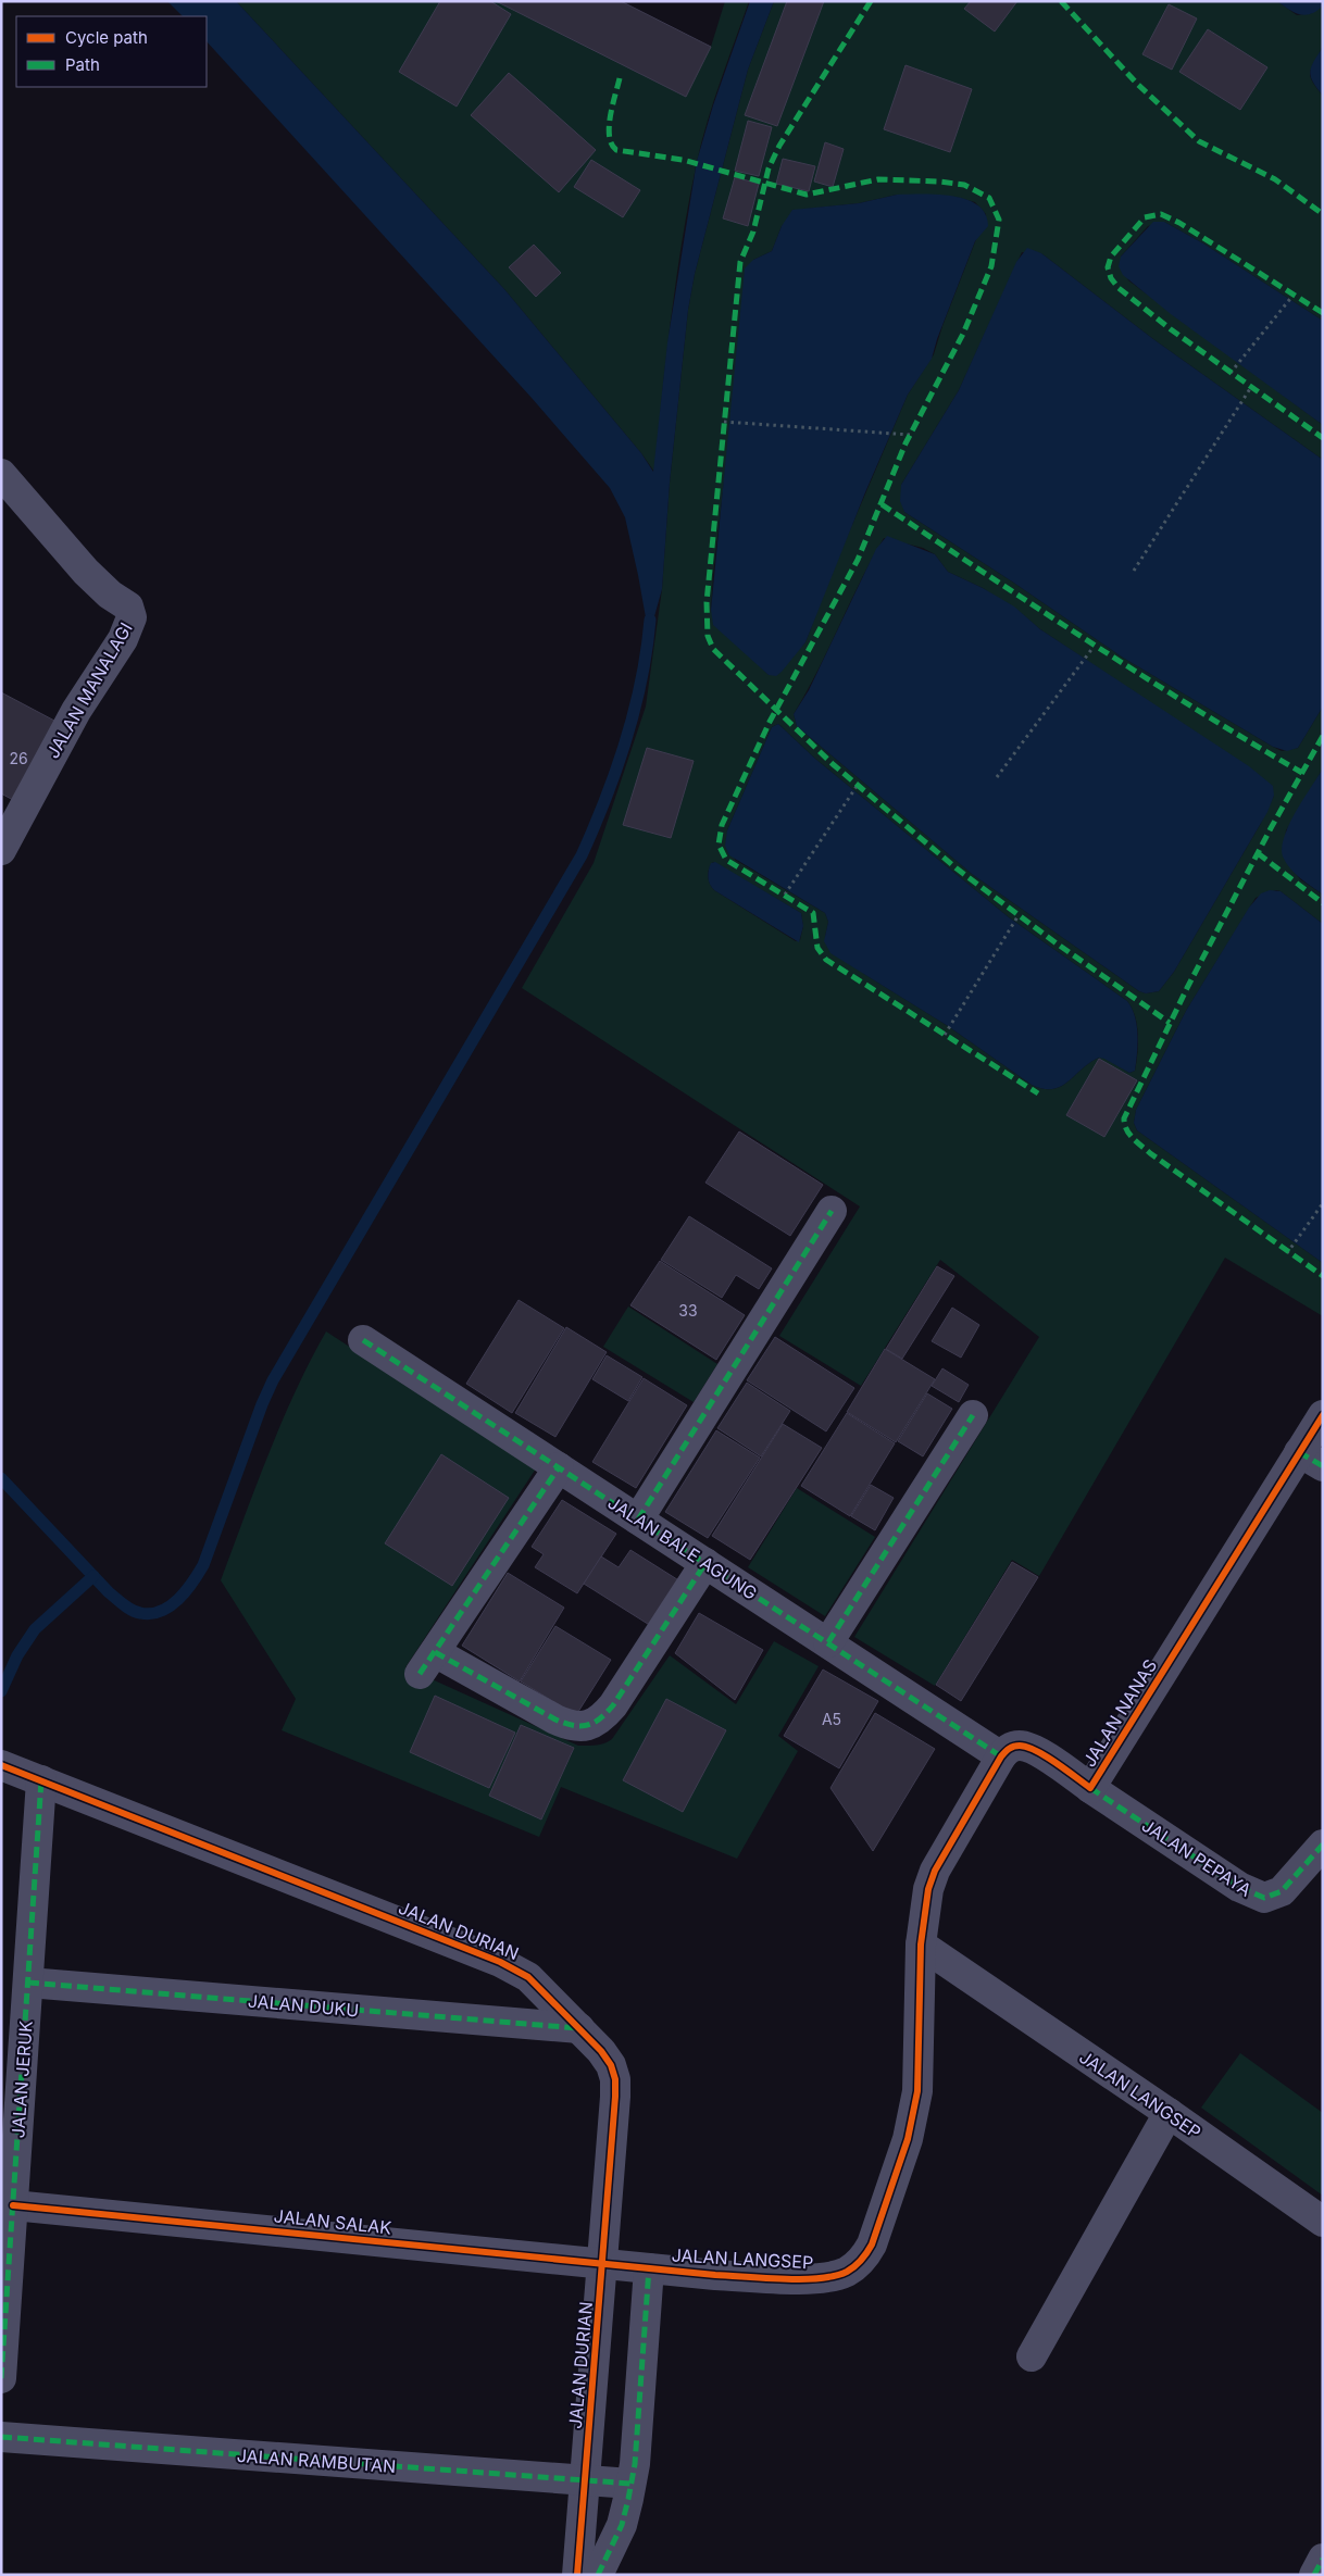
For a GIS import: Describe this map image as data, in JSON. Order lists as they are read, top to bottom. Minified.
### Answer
{"streets":{"street":["JALAN MANALAGI","JALAN BALE AGUNG","JALAN NANAS","JALAN PEPAYA","JALAN DURIAN","JALAN DUKU","JALAN JERUK","JALAN LANGSEP","JALAN SALAK","JALAN RAMBUTAN"]},"crossings":[["JALAN BALE AGUNG","JALAN NANAS"],["JALAN NANAS","JALAN PEPAYA"],["JALAN DURIAN","JALAN DUKU"],["JALAN DURIAN","JALAN JERUK"],["JALAN DURIAN","JALAN SALAK"],["JALAN DURIAN","JALAN RAMBUTAN"],["JALAN DUKU","JALAN JERUK"],["JALAN JERUK","JALAN SALAK"],["JALAN LANGSEP","JALAN SALAK"]],"house_numbers":["26","33","A5"],"legend":["Cycle path","Path"]}
